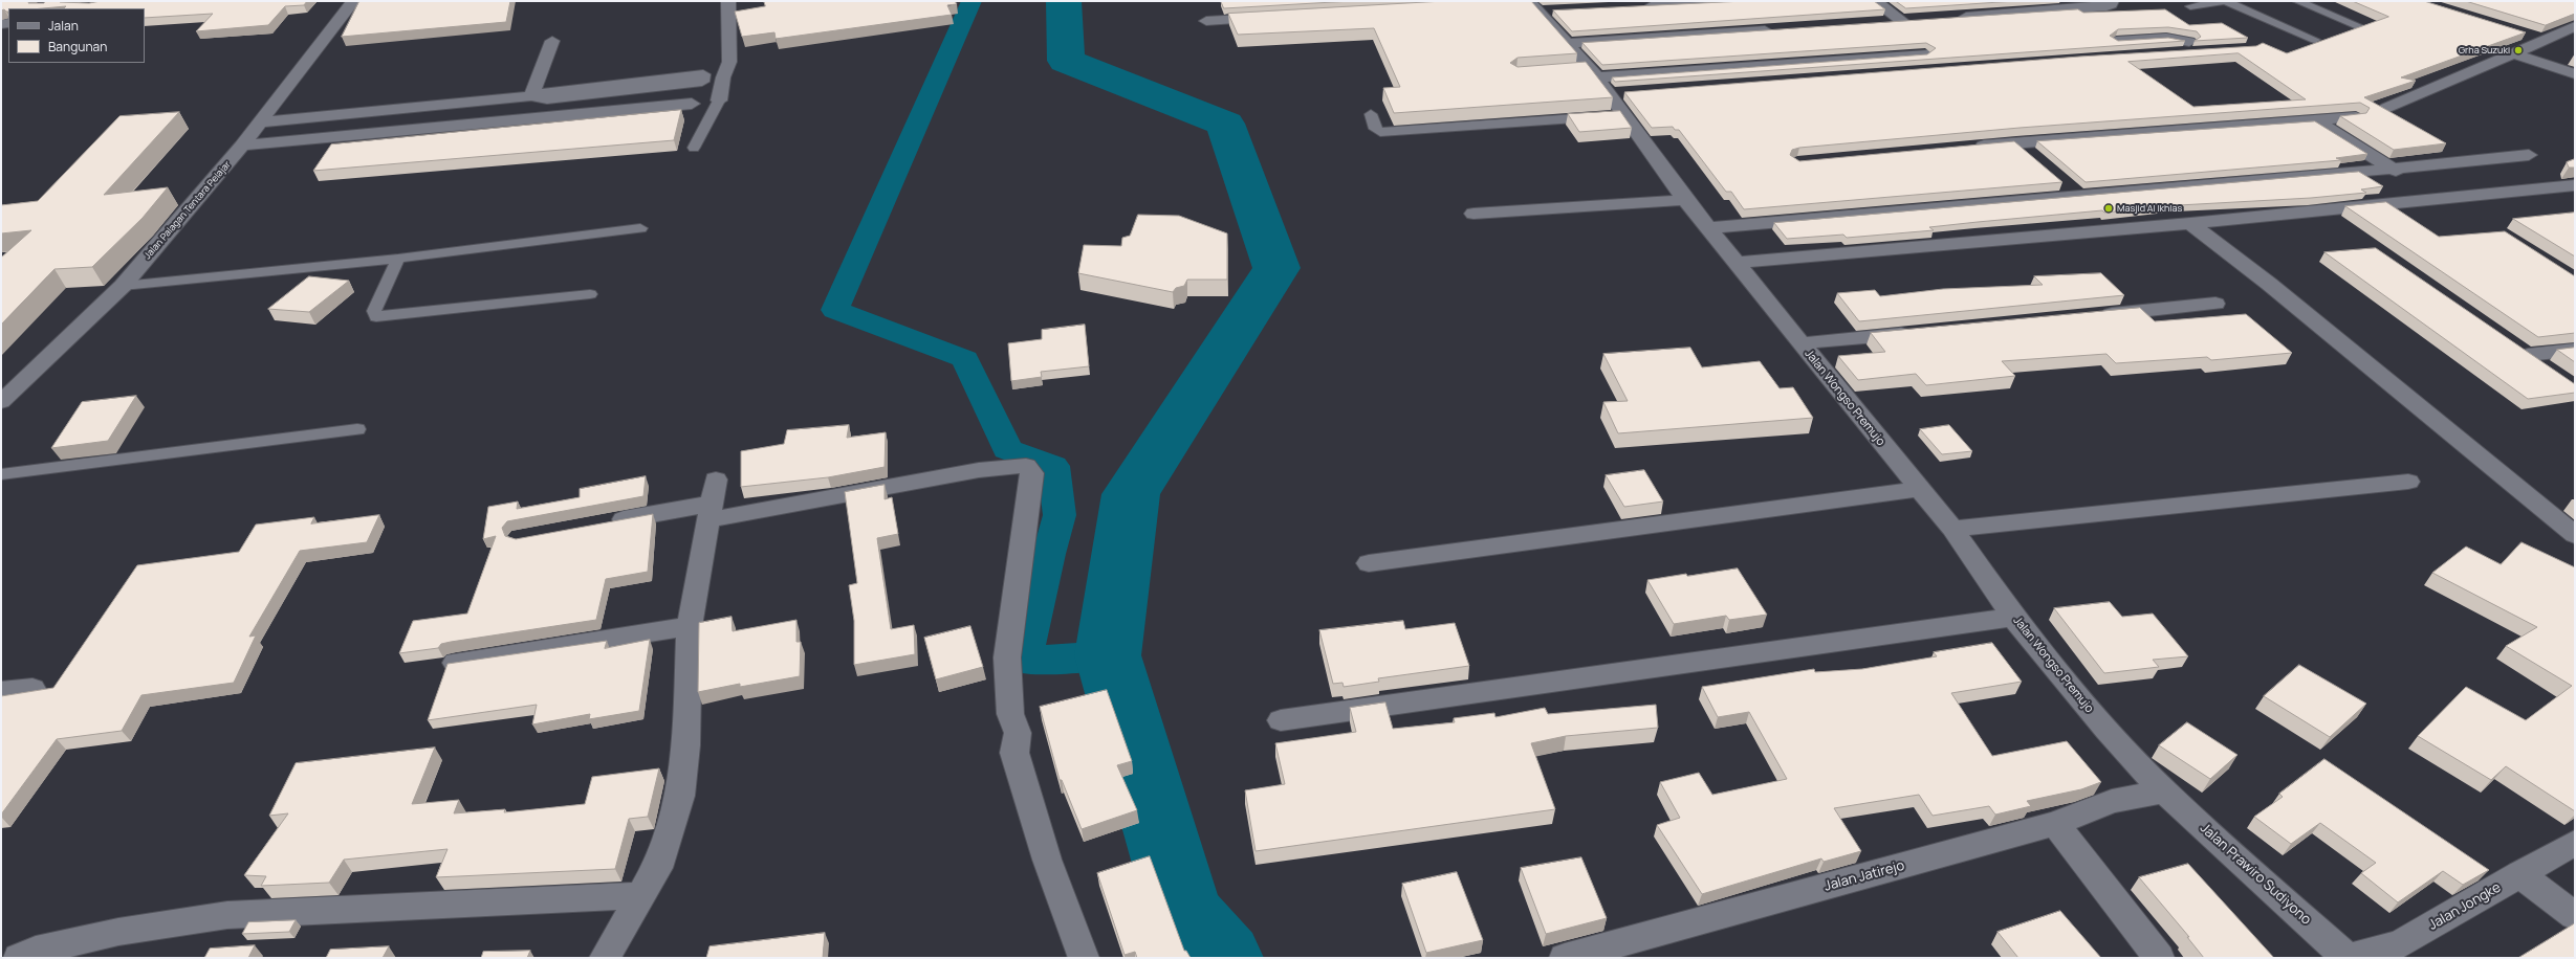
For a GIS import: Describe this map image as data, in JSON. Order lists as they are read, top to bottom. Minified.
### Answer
{"streets":{"street":["Jalan Palagan Tentara Pelajar","Jalan Wongso Premujo","Jalan Prawiro Sudiyono","Jalan Jatirejo","Jalan Jongke"]},"crossings":[["Jalan Wongso Premujo","Jalan Prawiro Sudiyono"],["Jalan Wongso Premujo","Jalan Jatirejo"],["Jalan Prawiro Sudiyono","Jalan Jatirejo"],["Jalan Prawiro Sudiyono","Jalan Jongke"]],"places":["Grha Suzuki","Masjid Al Ikhlas"],"legend":["Jalan","Bangunan"]}
